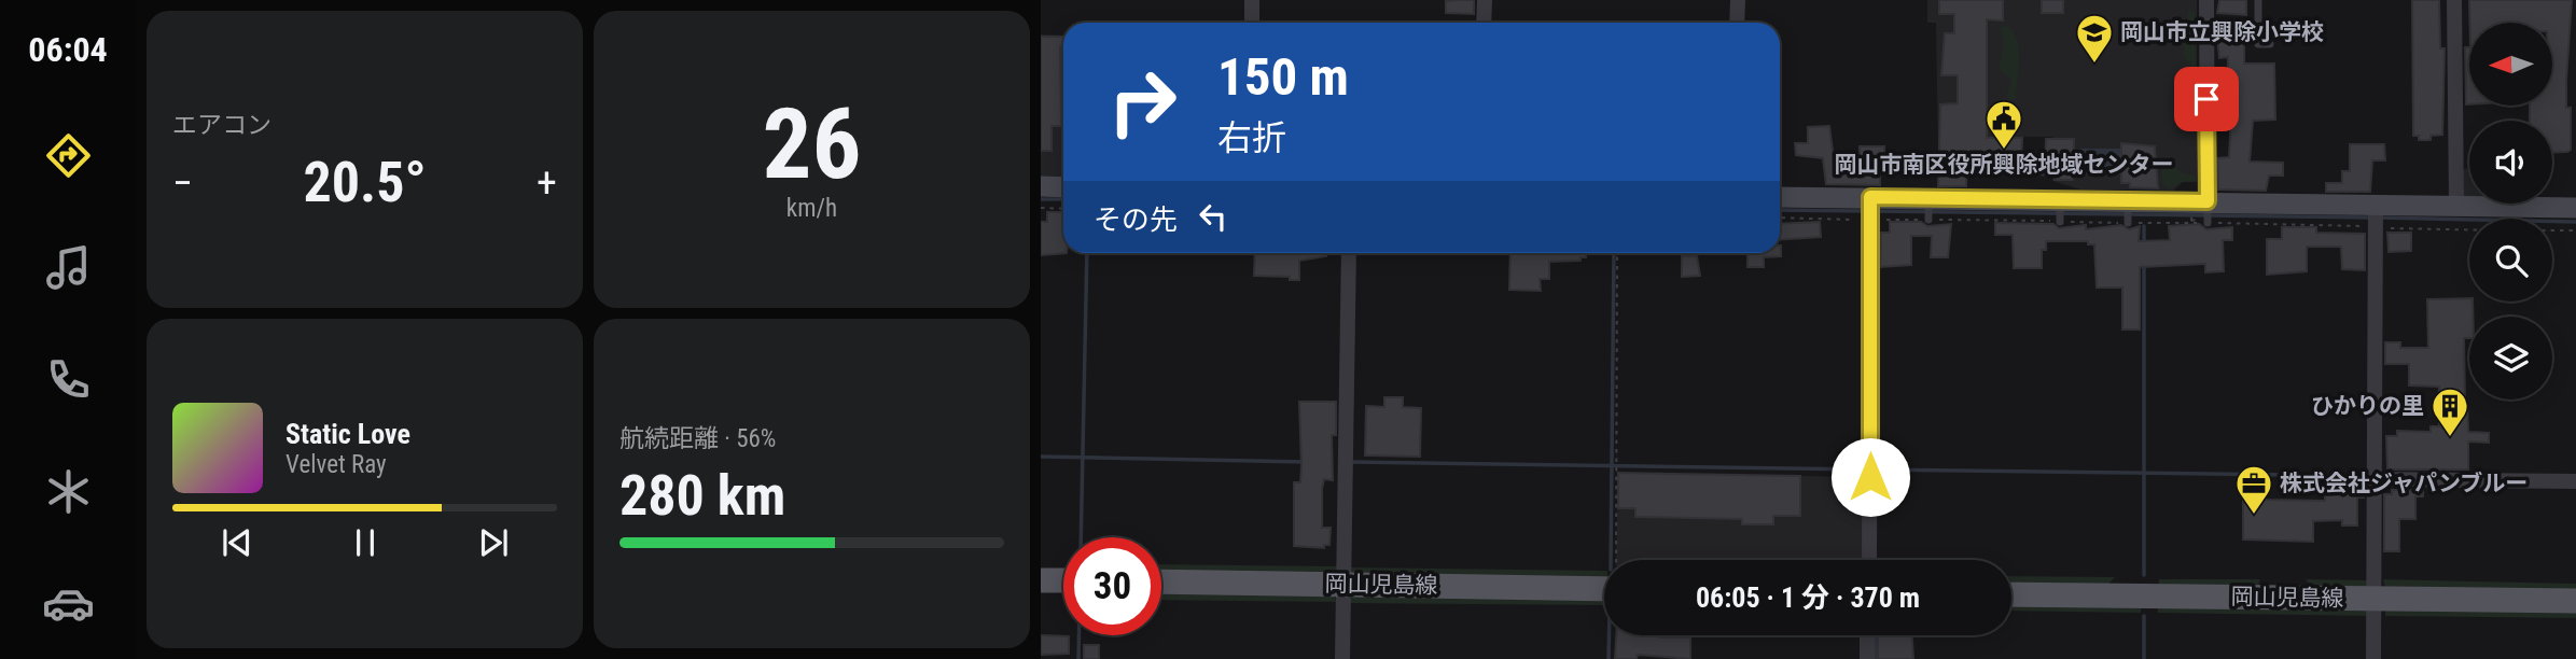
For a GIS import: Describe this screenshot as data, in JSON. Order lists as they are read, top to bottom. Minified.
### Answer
{"streets":{"main road":["岡山児島線"]},"places":{"school or university":["岡山市立興除小学校"],"public building":["岡山市南区役所興除地域センター"],"building":["ひかりの里"],"office":["株式会社ジャパンブルー"]},"north":"left","page":{"tabs":"06:04","tile":["エアコン",["26","km/h"],["航続距離 · 56%","280 km"]],"turn":["150 m","右折"],"heat":["−","20.5°","+"],"then":"その先","song":["Static Love","Velvet Ray"],"limit":"30","trip":"06:05 · 1 分 · 370 m"}}
